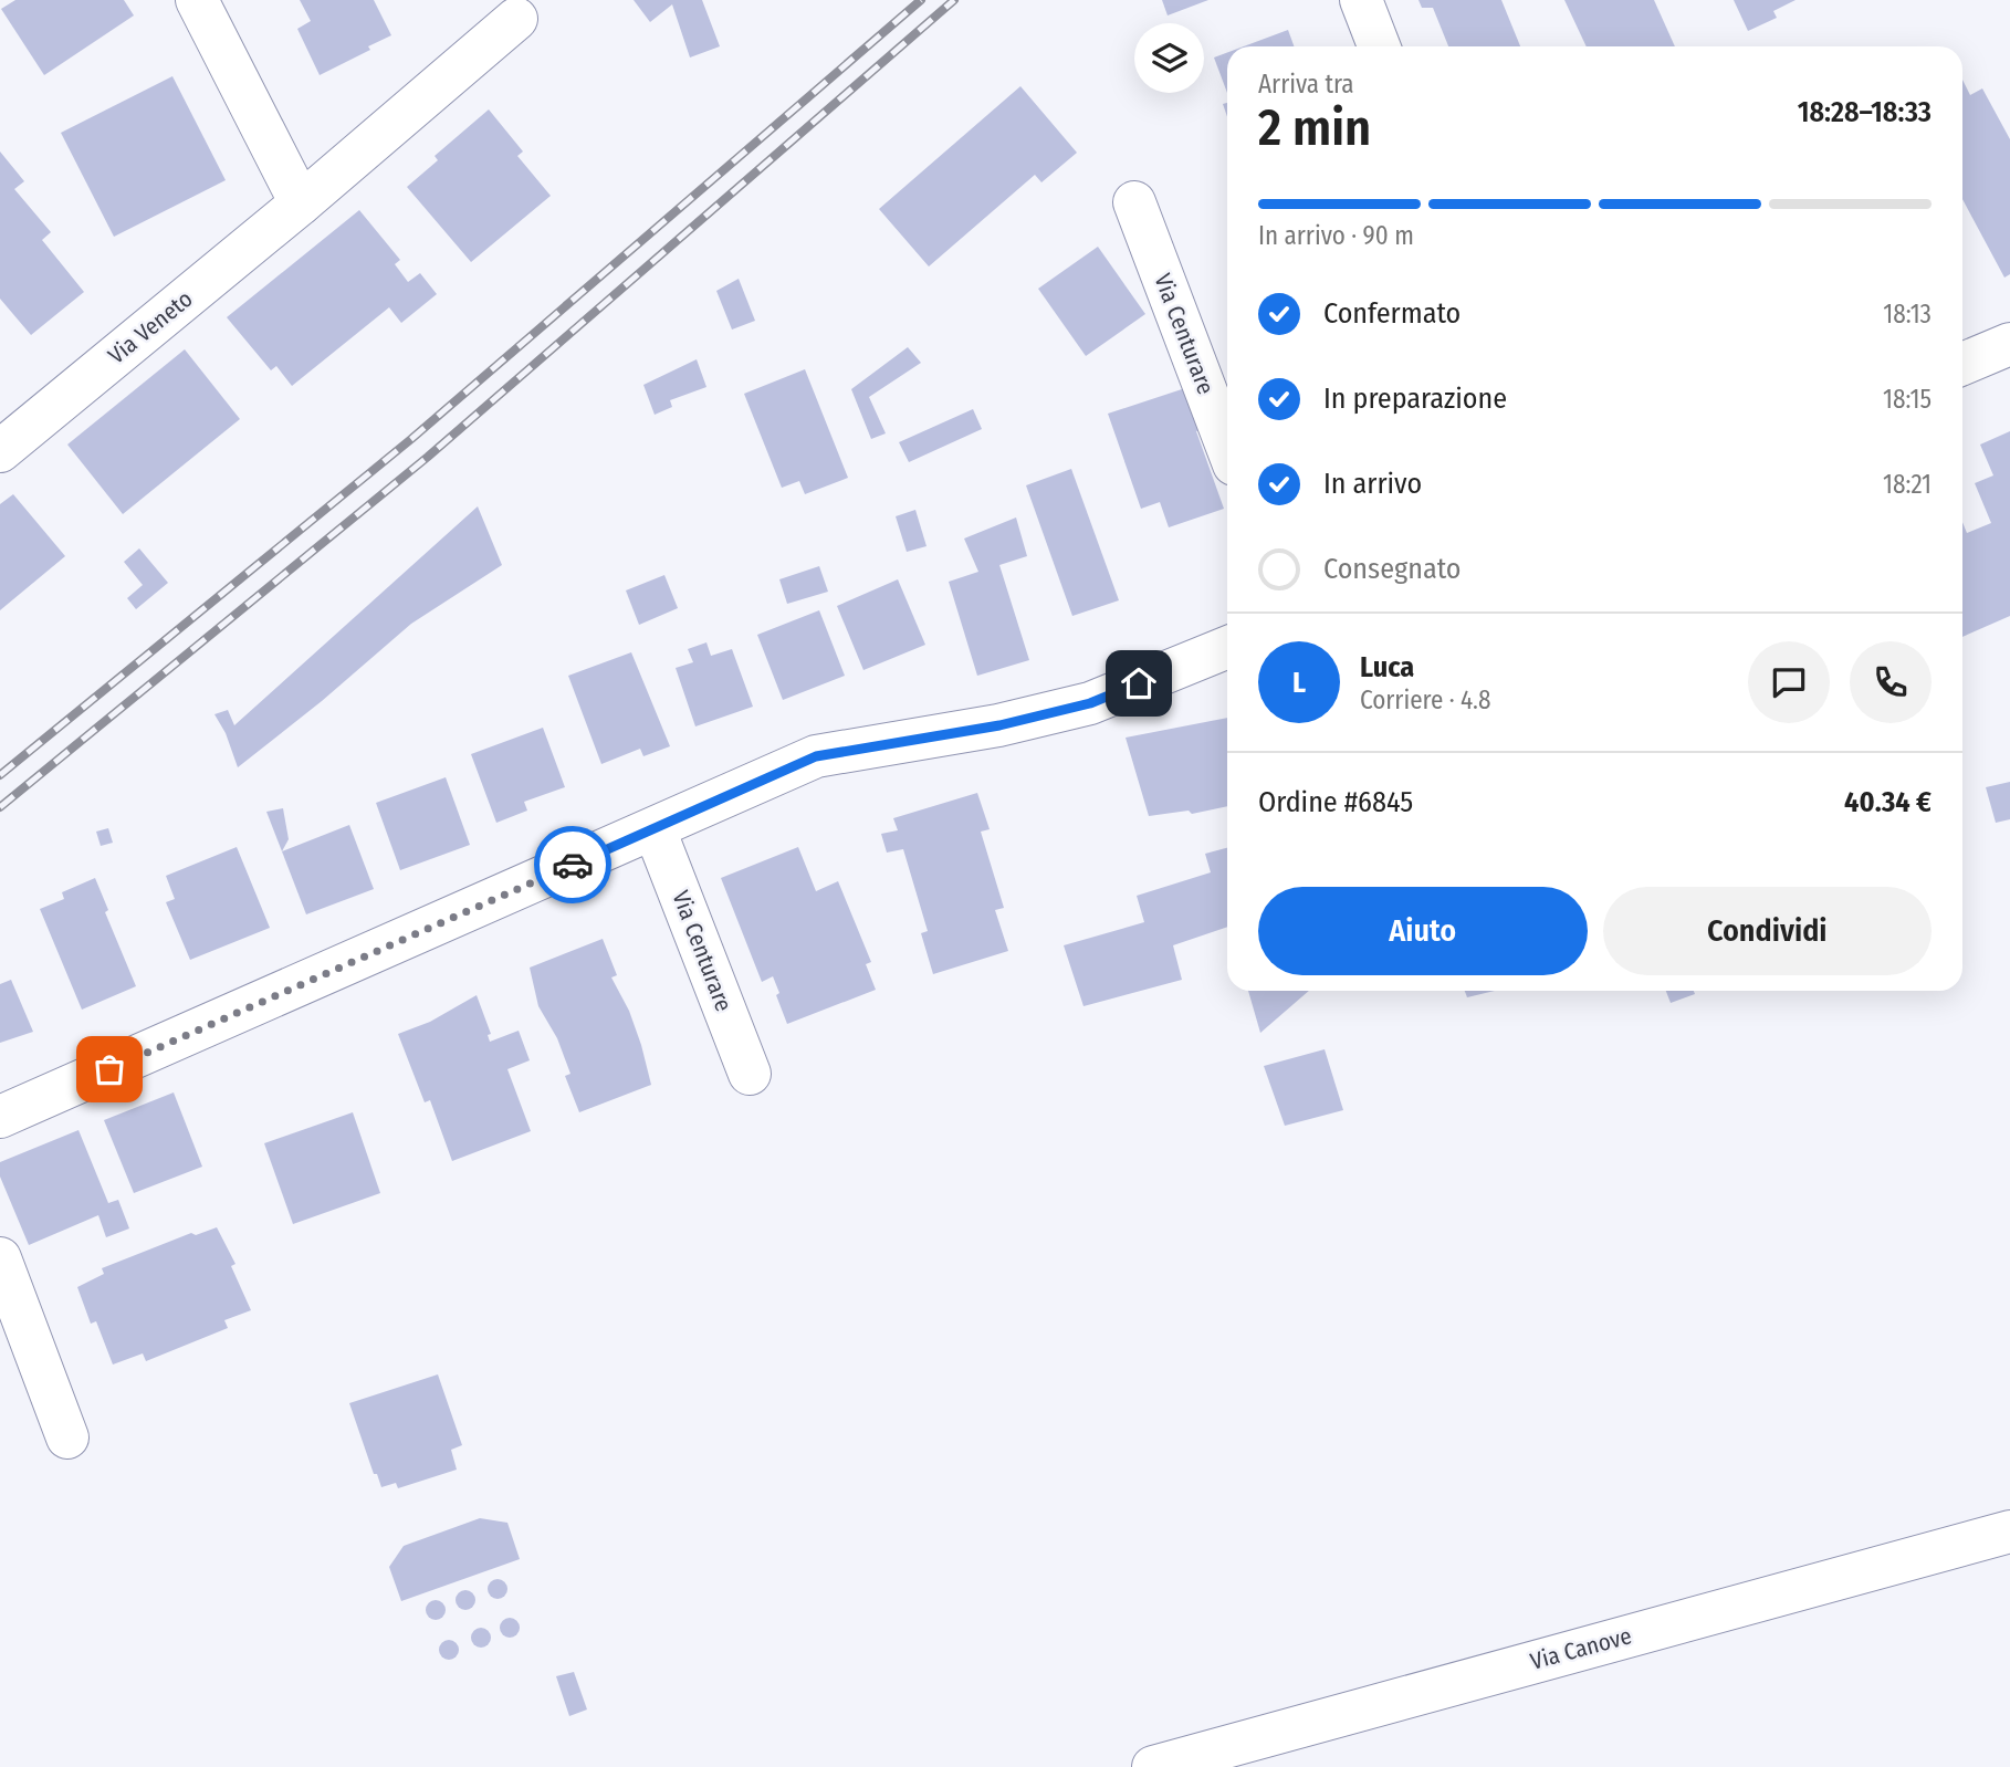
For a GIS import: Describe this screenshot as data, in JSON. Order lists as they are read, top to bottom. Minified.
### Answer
{"streets":{"street":["Via Veneto","Via Centurare","Via Canove"]},"page":{"heading":["2 min","Arriva tra","18:28–18:33"],"panel":["Luca","Corriere · 4.8","Ordine #6845","40.34 €"],"bar":"In arrivo · 90 m","list":[["Confermato","18:13"],["In preparazione","18:15"],["In arrivo","18:21"],"Consegnato"],"round":"L","buttons":["Aiuto","Condividi"]}}
